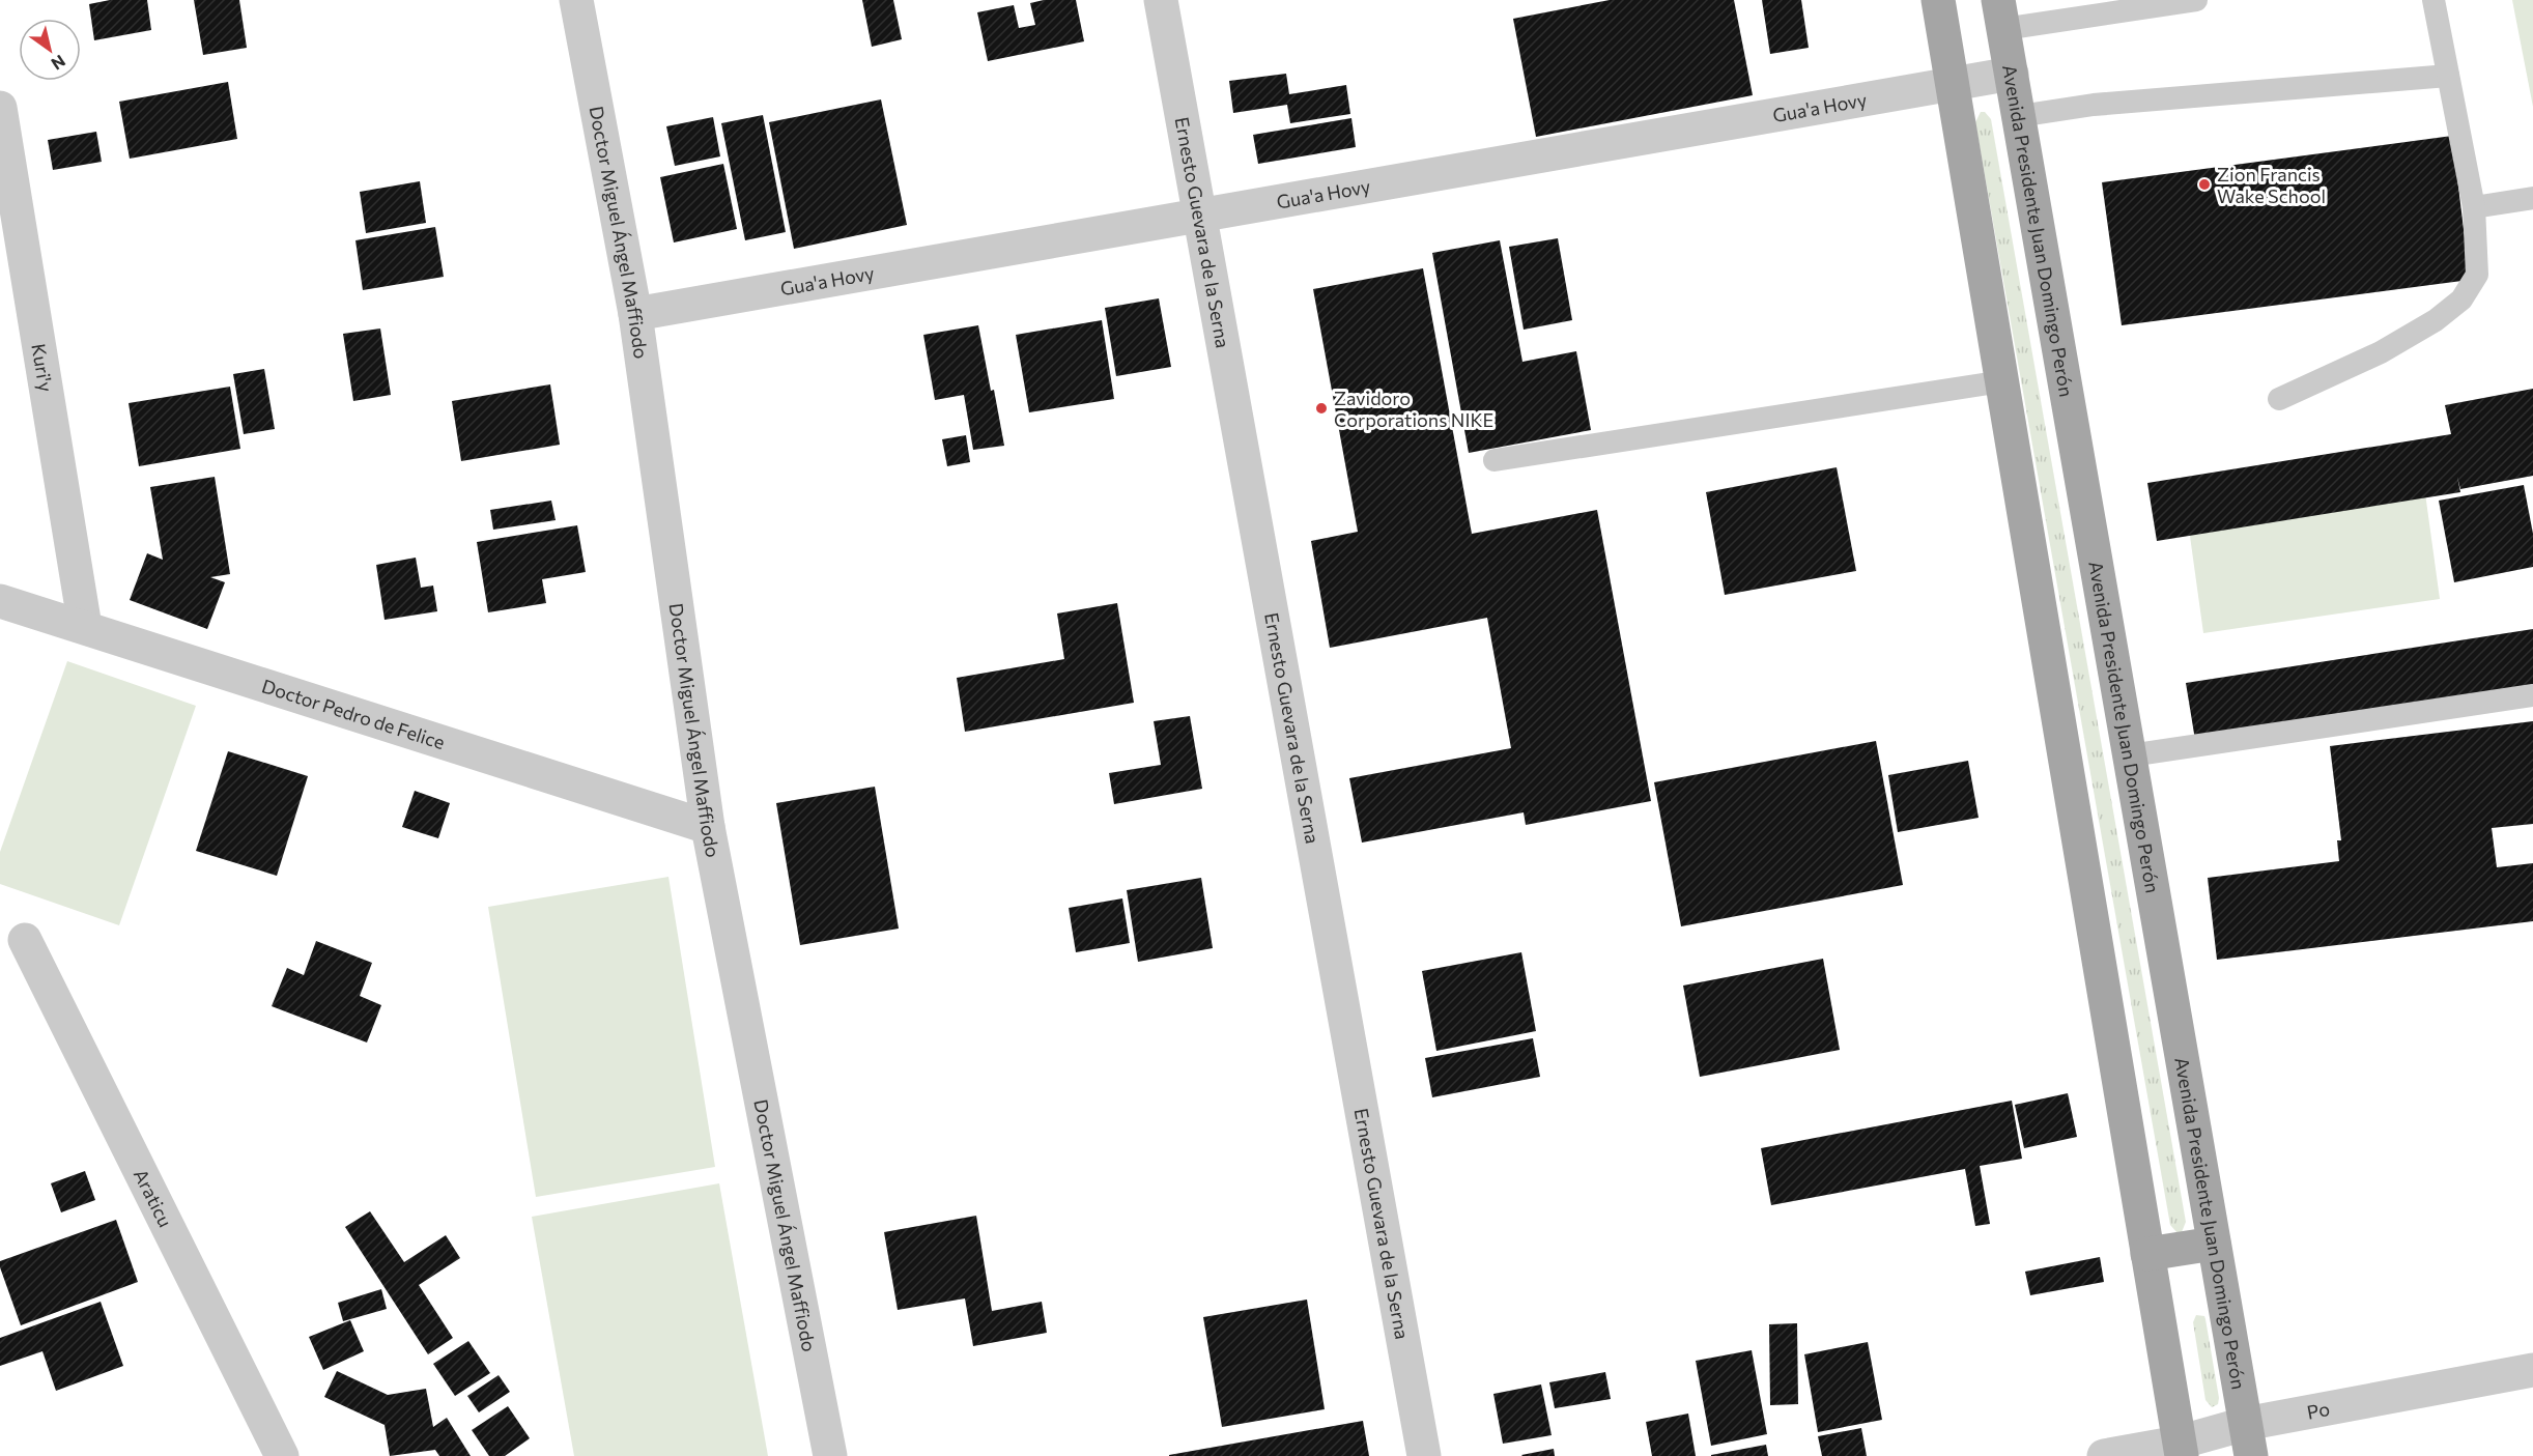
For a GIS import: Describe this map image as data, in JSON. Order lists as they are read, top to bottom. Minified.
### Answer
{"streets":{"main road":["Avenida Presidente Juan Domingo Perón"],"street":["Gua'a Hovy","Doctor Miguel Ángel Maffiodo","Ernesto Guevara de la Serna","Kuri'y","Doctor Pedro de Felice","Araticu","Po"]},"crossings":[["Gua'a Hovy","Doctor Miguel Ángel Maffiodo"],["Gua'a Hovy","Ernesto Guevara de la Serna"],["Gua'a Hovy","Avenida Presidente Juan Domingo Perón"],["Doctor Miguel Ángel Maffiodo","Doctor Pedro de Felice"],["Avenida Presidente Juan Domingo Perón","Po"],["Kuri'y","Doctor Pedro de Felice"]],"places":["Zion Francis Wake School","Zavidoro Corporations NIKE"],"north":"bottom right"}
